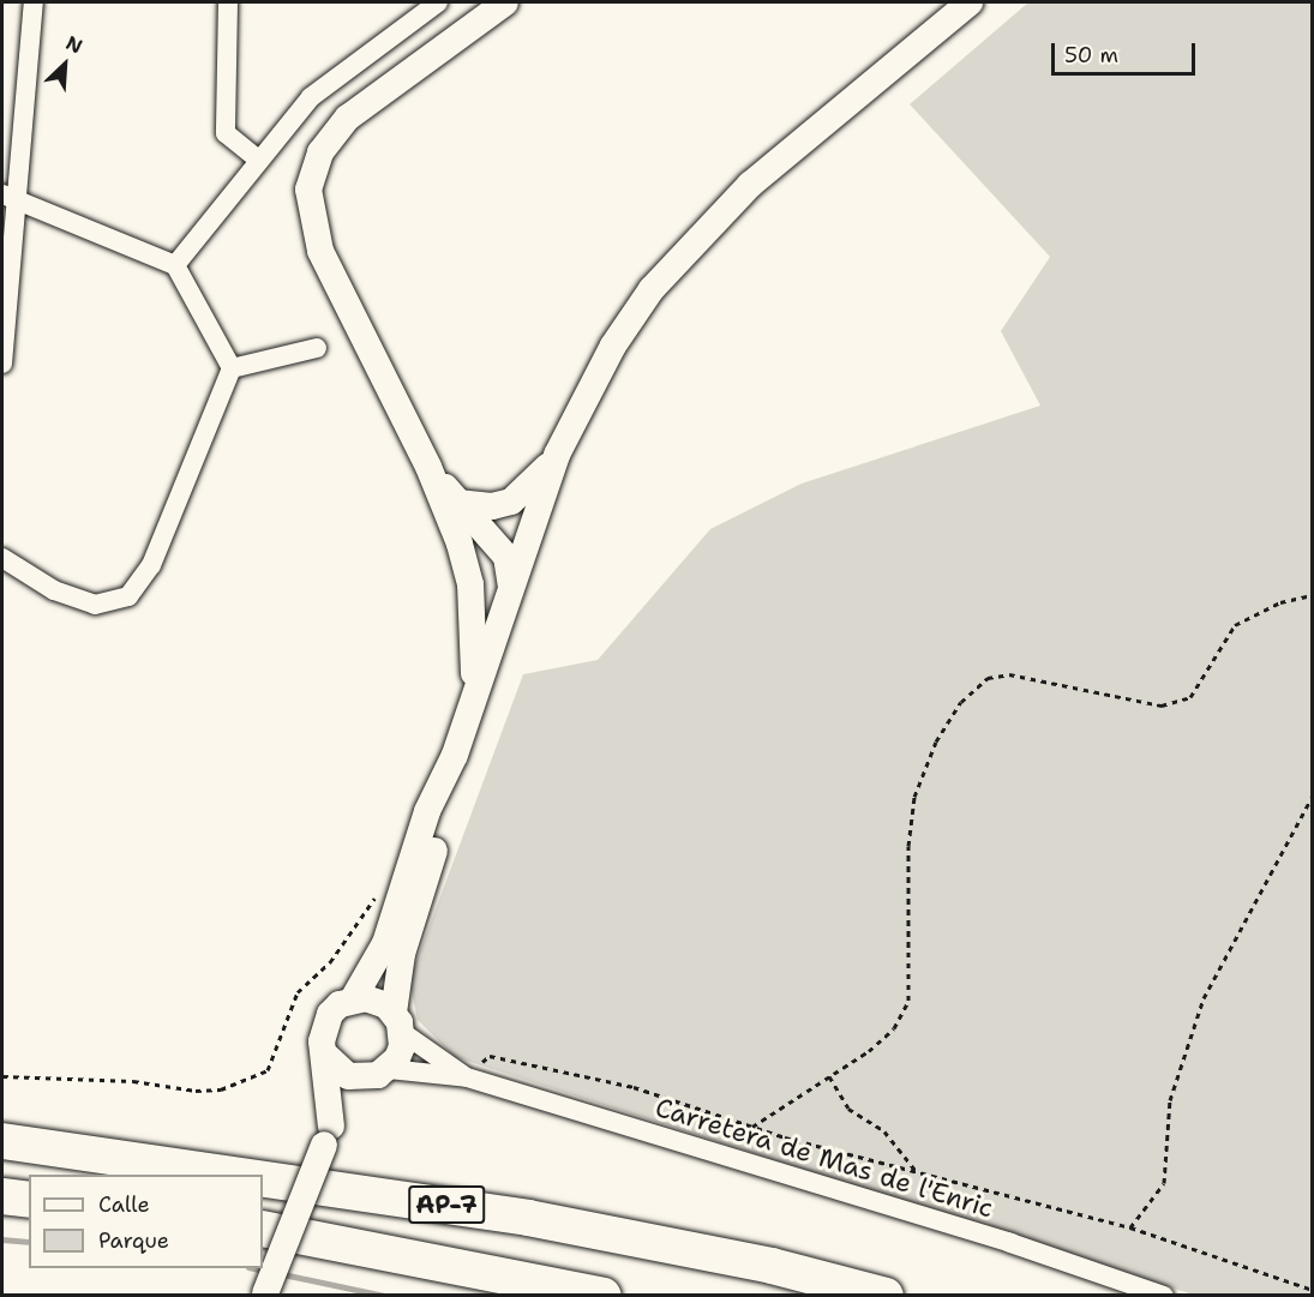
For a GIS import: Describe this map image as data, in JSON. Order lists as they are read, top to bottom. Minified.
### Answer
{"streets":{"highway":["AP-7"],"street":["Carretera de Mas de l'Enric"]},"legend":["Calle","Parque"],"scale_bar":"50 m","north":"top right"}
